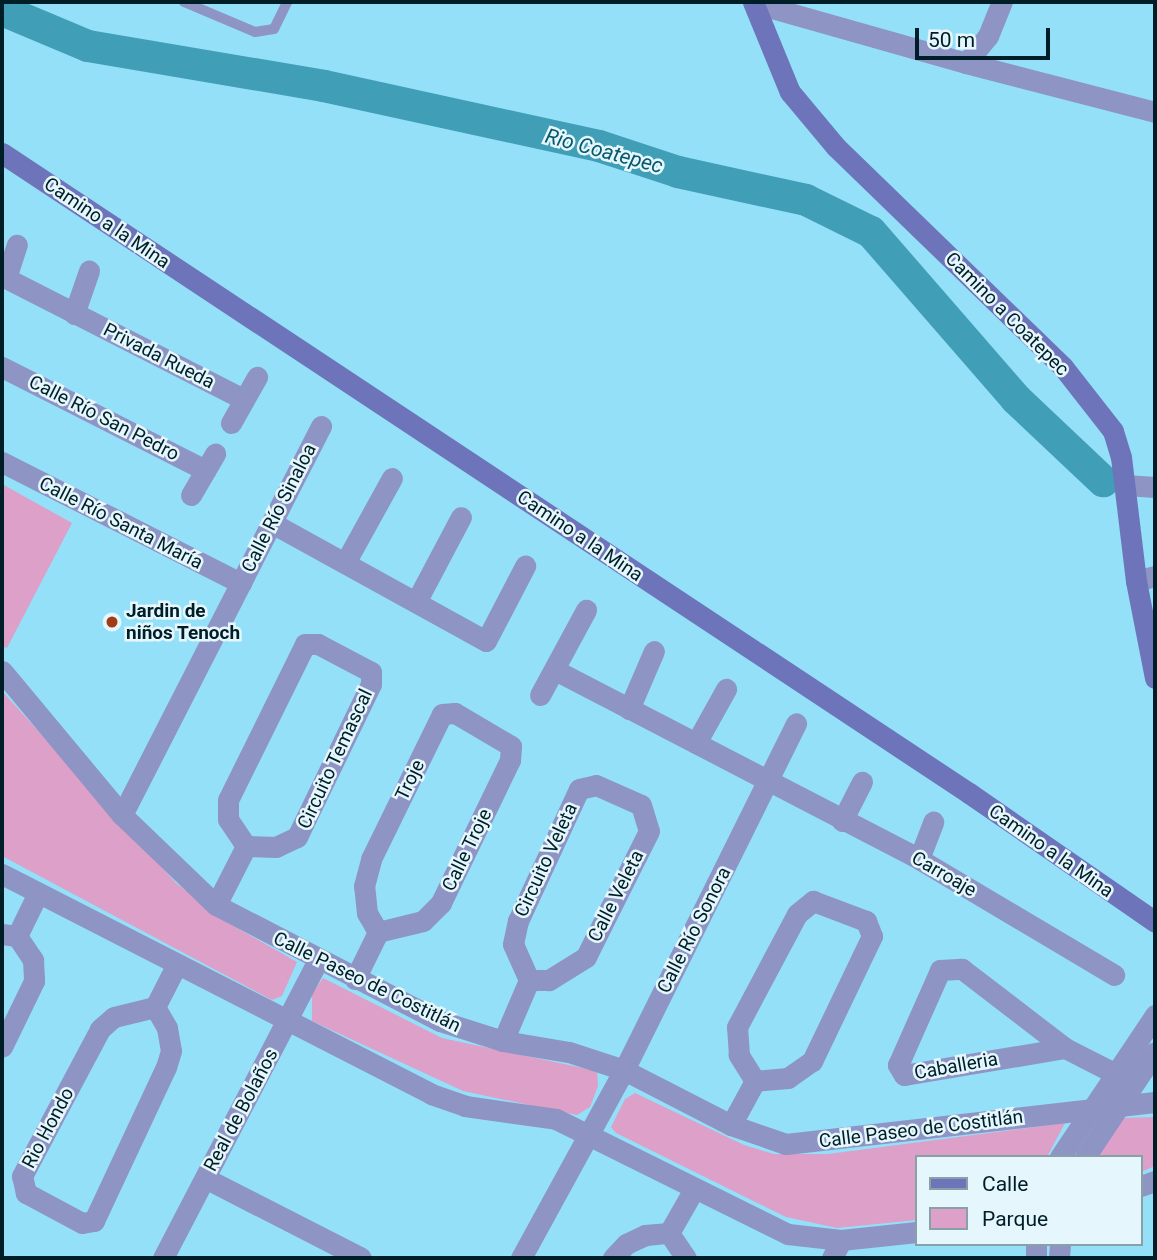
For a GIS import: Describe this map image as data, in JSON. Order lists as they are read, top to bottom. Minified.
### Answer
{"streets":{"main road":["Camino a la Mina","Camino a Coatepec"],"street":["Privada Rueda","Calle Río San Pedro","Calle Río Sinaloa","Calle Río Santa María","Circuito Temascal","Troje","Calle Troje","Circuito Veleta","Carroaje","Calle Veleta","Calle Río Sonora","Calle Paseo de Costitlán","Caballeria","Real de Bolaños","Rio Hondo"]},"crossings":[["Calle Río Sinaloa","Calle Río Santa María"],["Calle Río Sinaloa","Calle Paseo de Costitlán"],["Troje","Calle Troje"],["Circuito Veleta","Calle Veleta"],["Carroaje","Calle Río Sonora"],["Calle Río Sonora","Calle Paseo de Costitlán"],["Calle Paseo de Costitlán","Real de Bolaños"]],"water":["Rio Coatepec"],"places":["Jardin de niños Tenoch"],"legend":["Calle","Parque"],"scale_bar":"50 m"}
